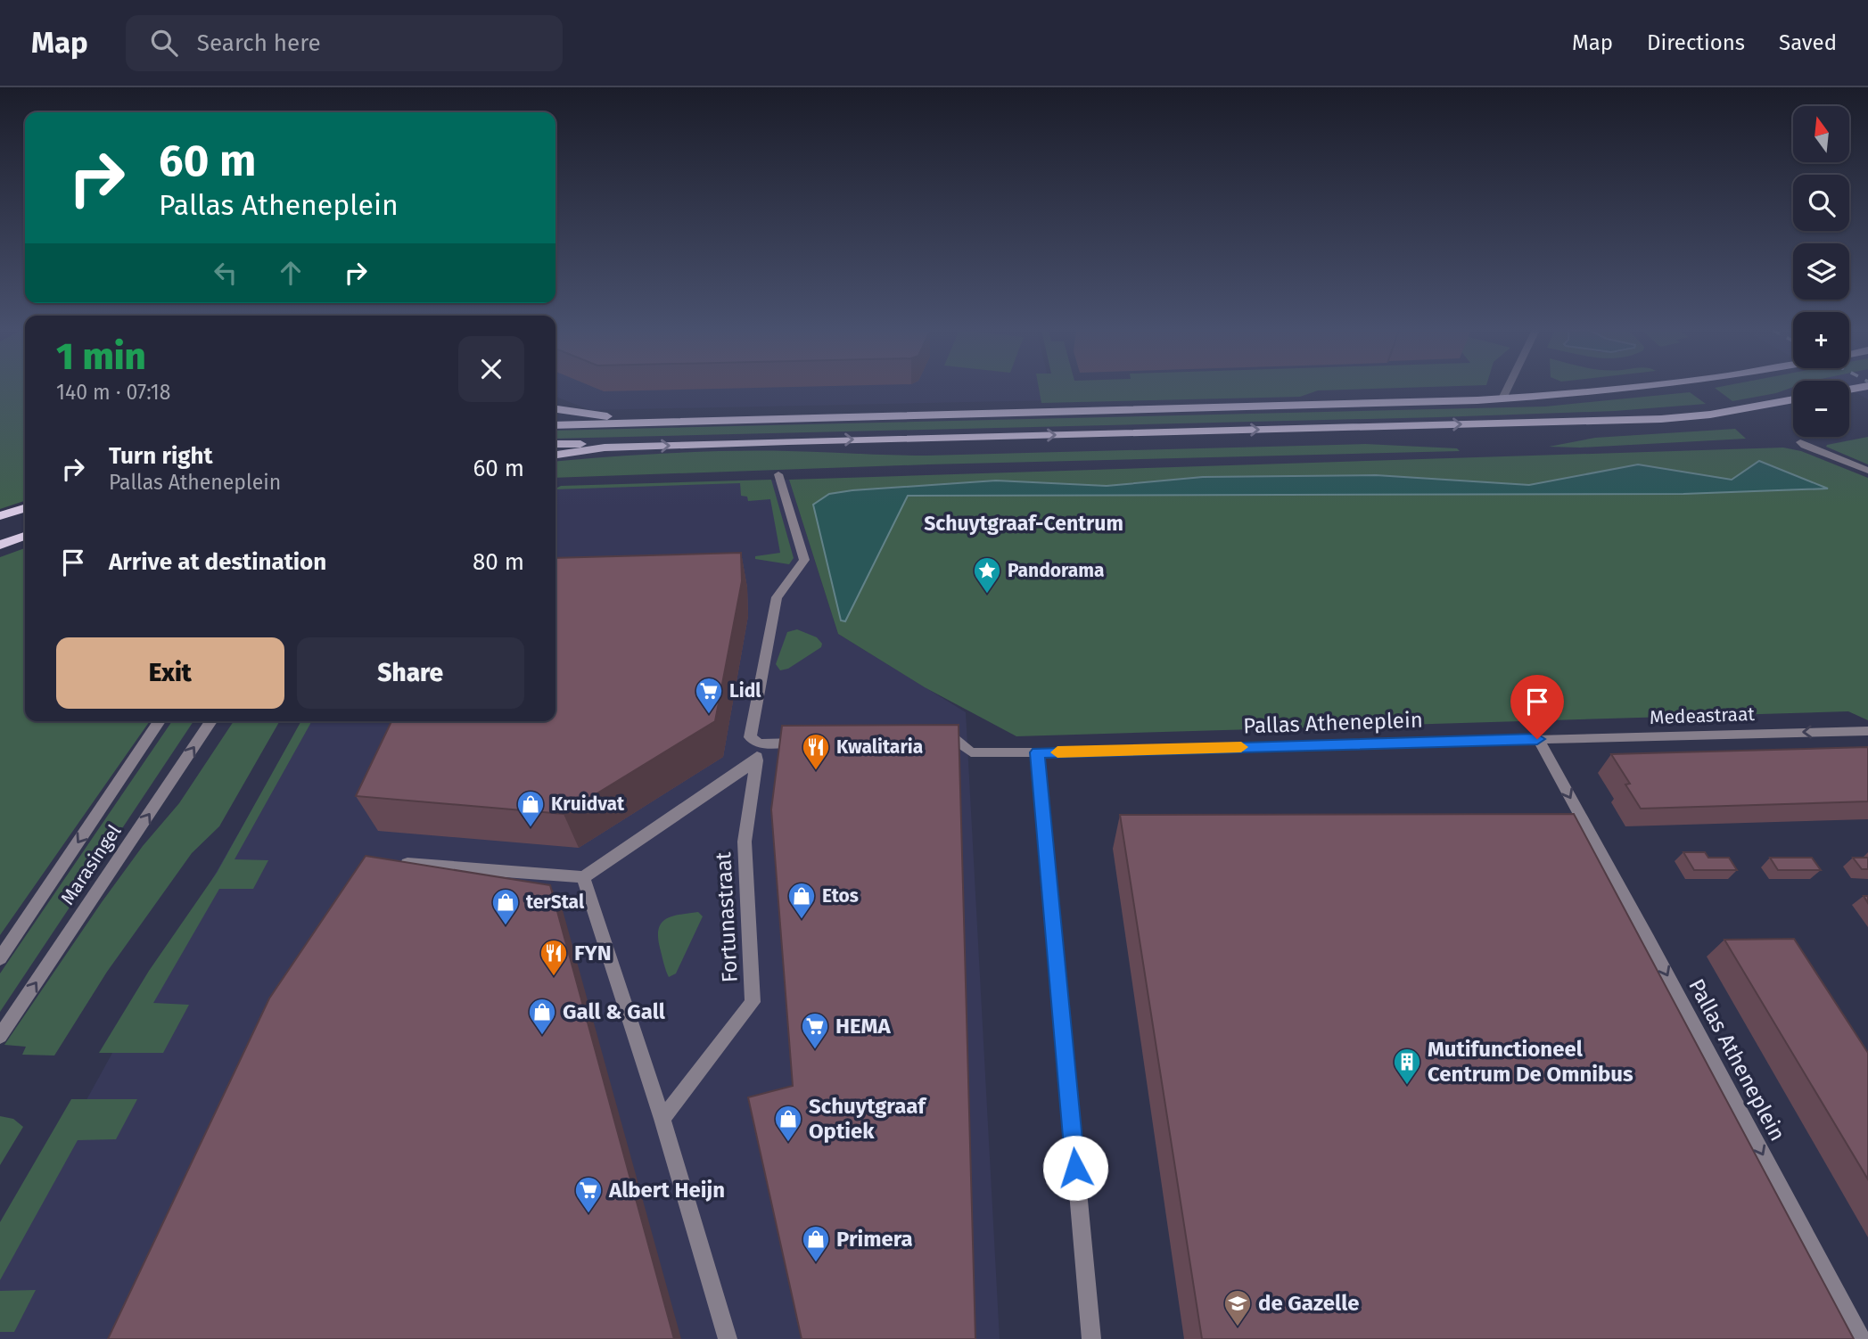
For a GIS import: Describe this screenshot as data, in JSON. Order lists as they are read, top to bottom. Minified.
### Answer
{"streets":{"street":["Medeastraat","Pallas Atheneplein","Marasingel","Fortunastraat"]},"crossings":[["Medeastraat","Pallas Atheneplein"]],"one_way":["Medeastraat","Pallas Atheneplein"],"districts":["Schuytgraaf-Centrum"],"places":{"place":["Pandorama"],"supermarket":["Lidl","HEMA","Albert Heijn"],"restaurant":["Kwalitaria","FYN"],"shop":["Kruidvat","Etos","terStal","Gall & Gall","Schuytgraaf Optiek","Primera"],"building":["Mutifunctioneel Centrum De Omnibus"],"school or university":["de Gazelle"]},"north":"top","page":{"header":"Map","search":"Search here","nav":["Map","Directions","Saved"],"map_buttons":["+","−"],"turn":["60 m","Pallas Atheneplein"],"heading":["1 min","140 m · 07:18"],"list":[{"name":"Turn right","note":"Pallas Atheneplein","value":"60 m"},{"name":"Arrive at destination","value":"80 m"}],"buttons":["Exit","Share"]}}
